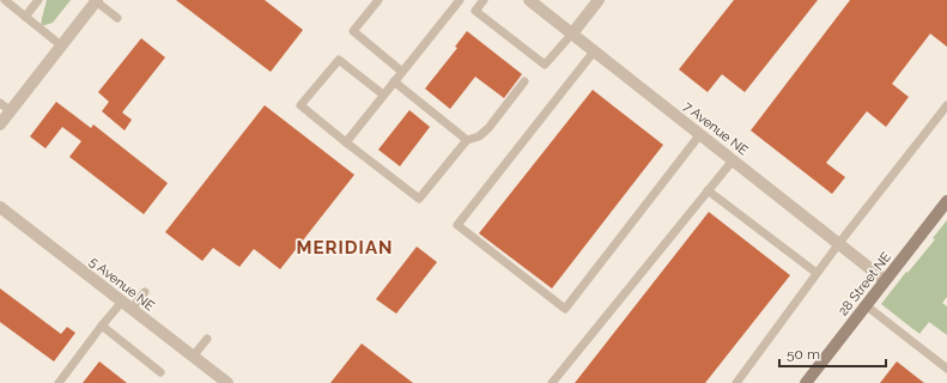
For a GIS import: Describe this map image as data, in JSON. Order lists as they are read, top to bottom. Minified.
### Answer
{"streets":{"street":["7 Avenue NE","5 Avenue NE","28 Street NE"]},"crossings":[["7 Avenue NE","28 Street NE"]],"districts":["MERIDIAN"],"scale_bar":"50 m"}
